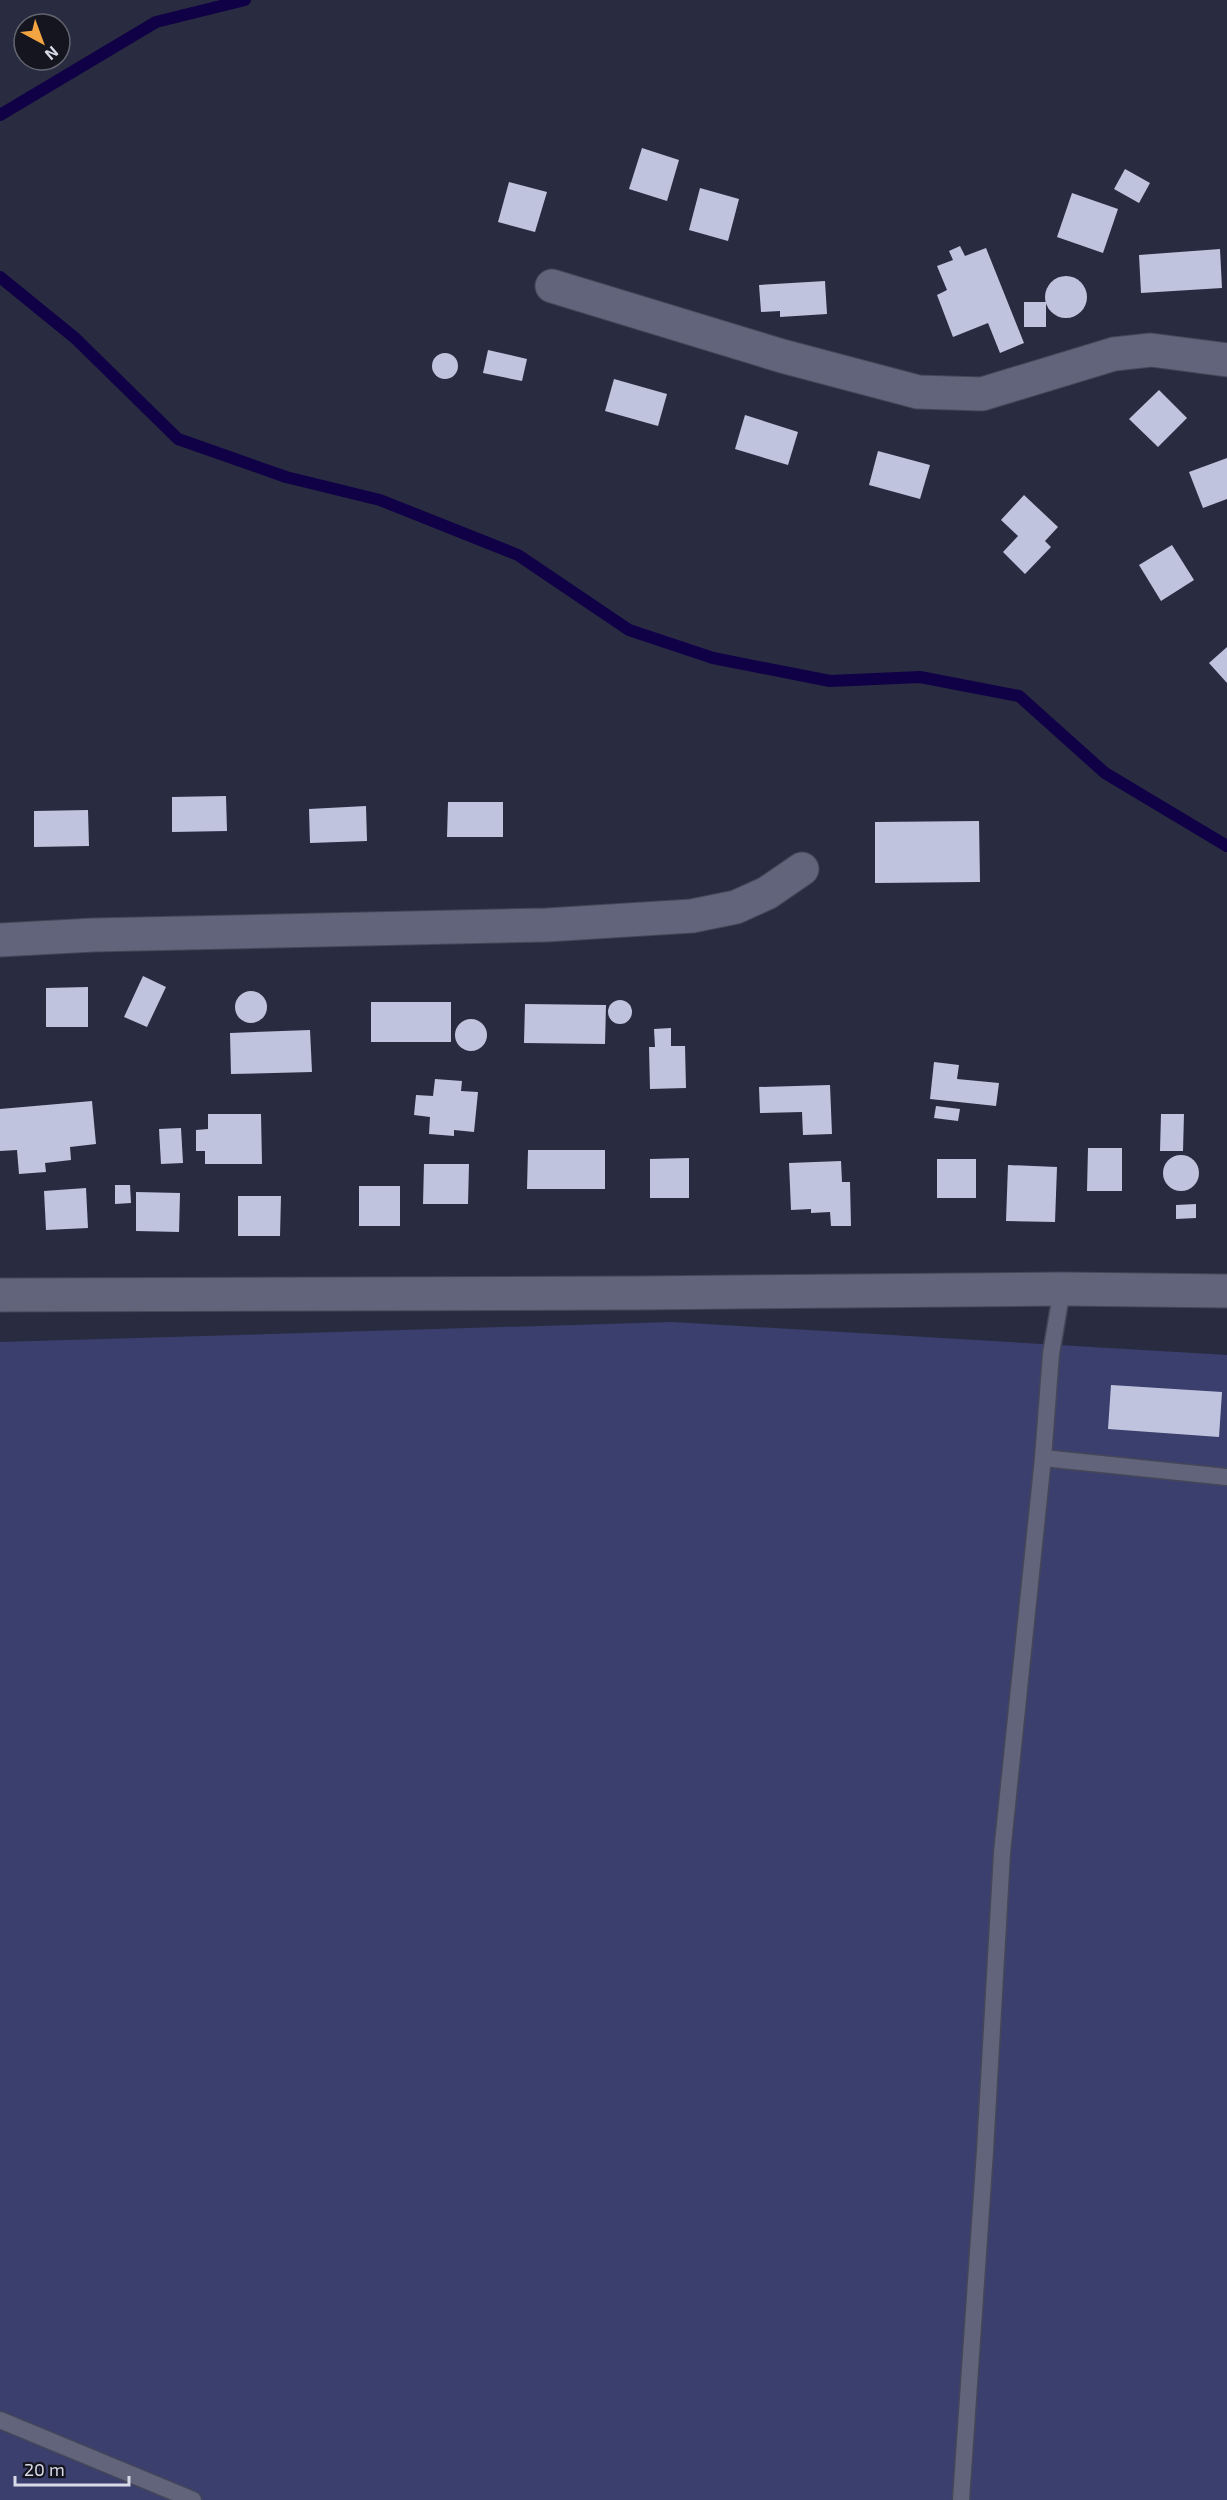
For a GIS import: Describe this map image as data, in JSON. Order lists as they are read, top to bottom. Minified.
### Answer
{"scale_bar":"20 m","north":"bottom right"}
